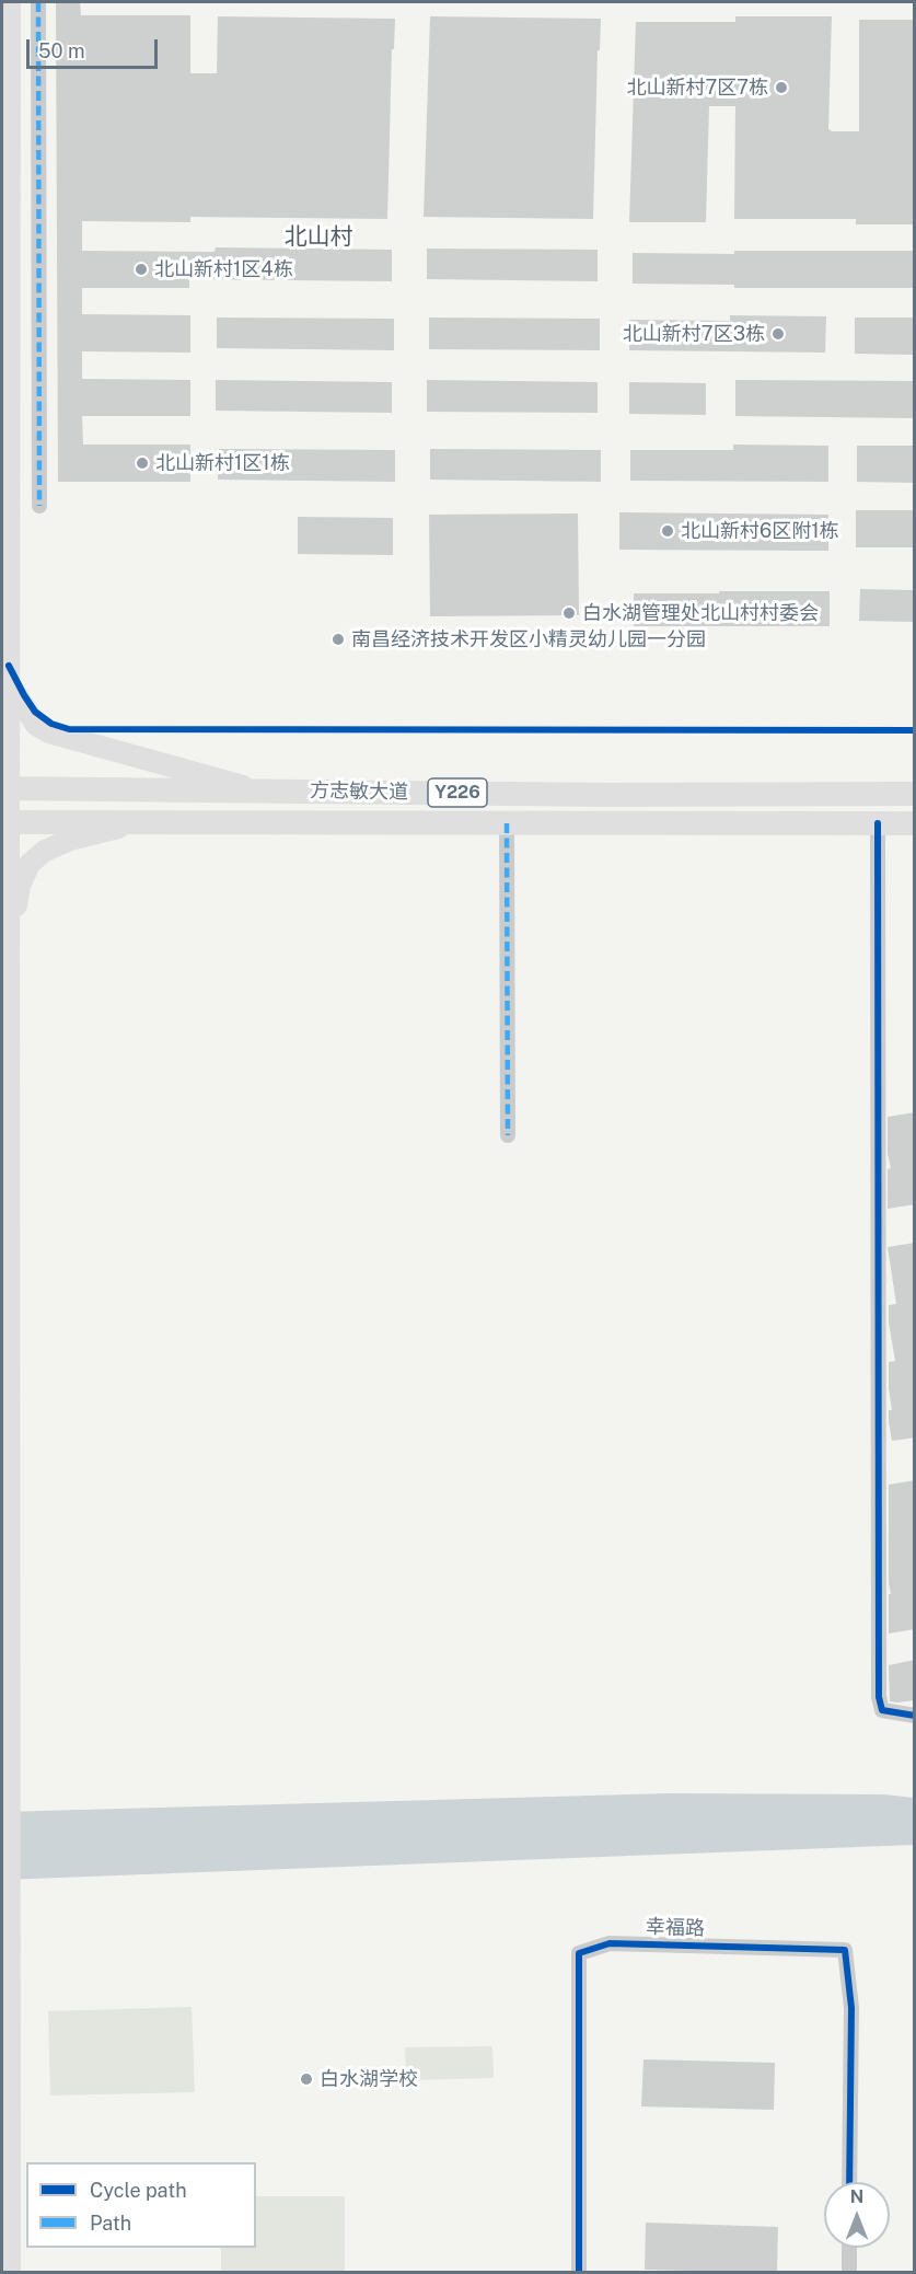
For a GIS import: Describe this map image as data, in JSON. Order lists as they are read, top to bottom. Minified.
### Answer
{"streets":{"main road":["方志敏大道","Y226"],"street":["幸福路"]},"districts":["北山村"],"places":["北山新村7区7栋","北山新村1区4栋","北山新村7区3栋","北山新村1区1栋","北山新村6区附1栋","白水湖管理处北山村村委会","南昌经济技术开发区小精灵幼儿园一分园","白水湖学校"],"legend":["Cycle path","Path"],"scale_bar":"50 m","north":"top"}
